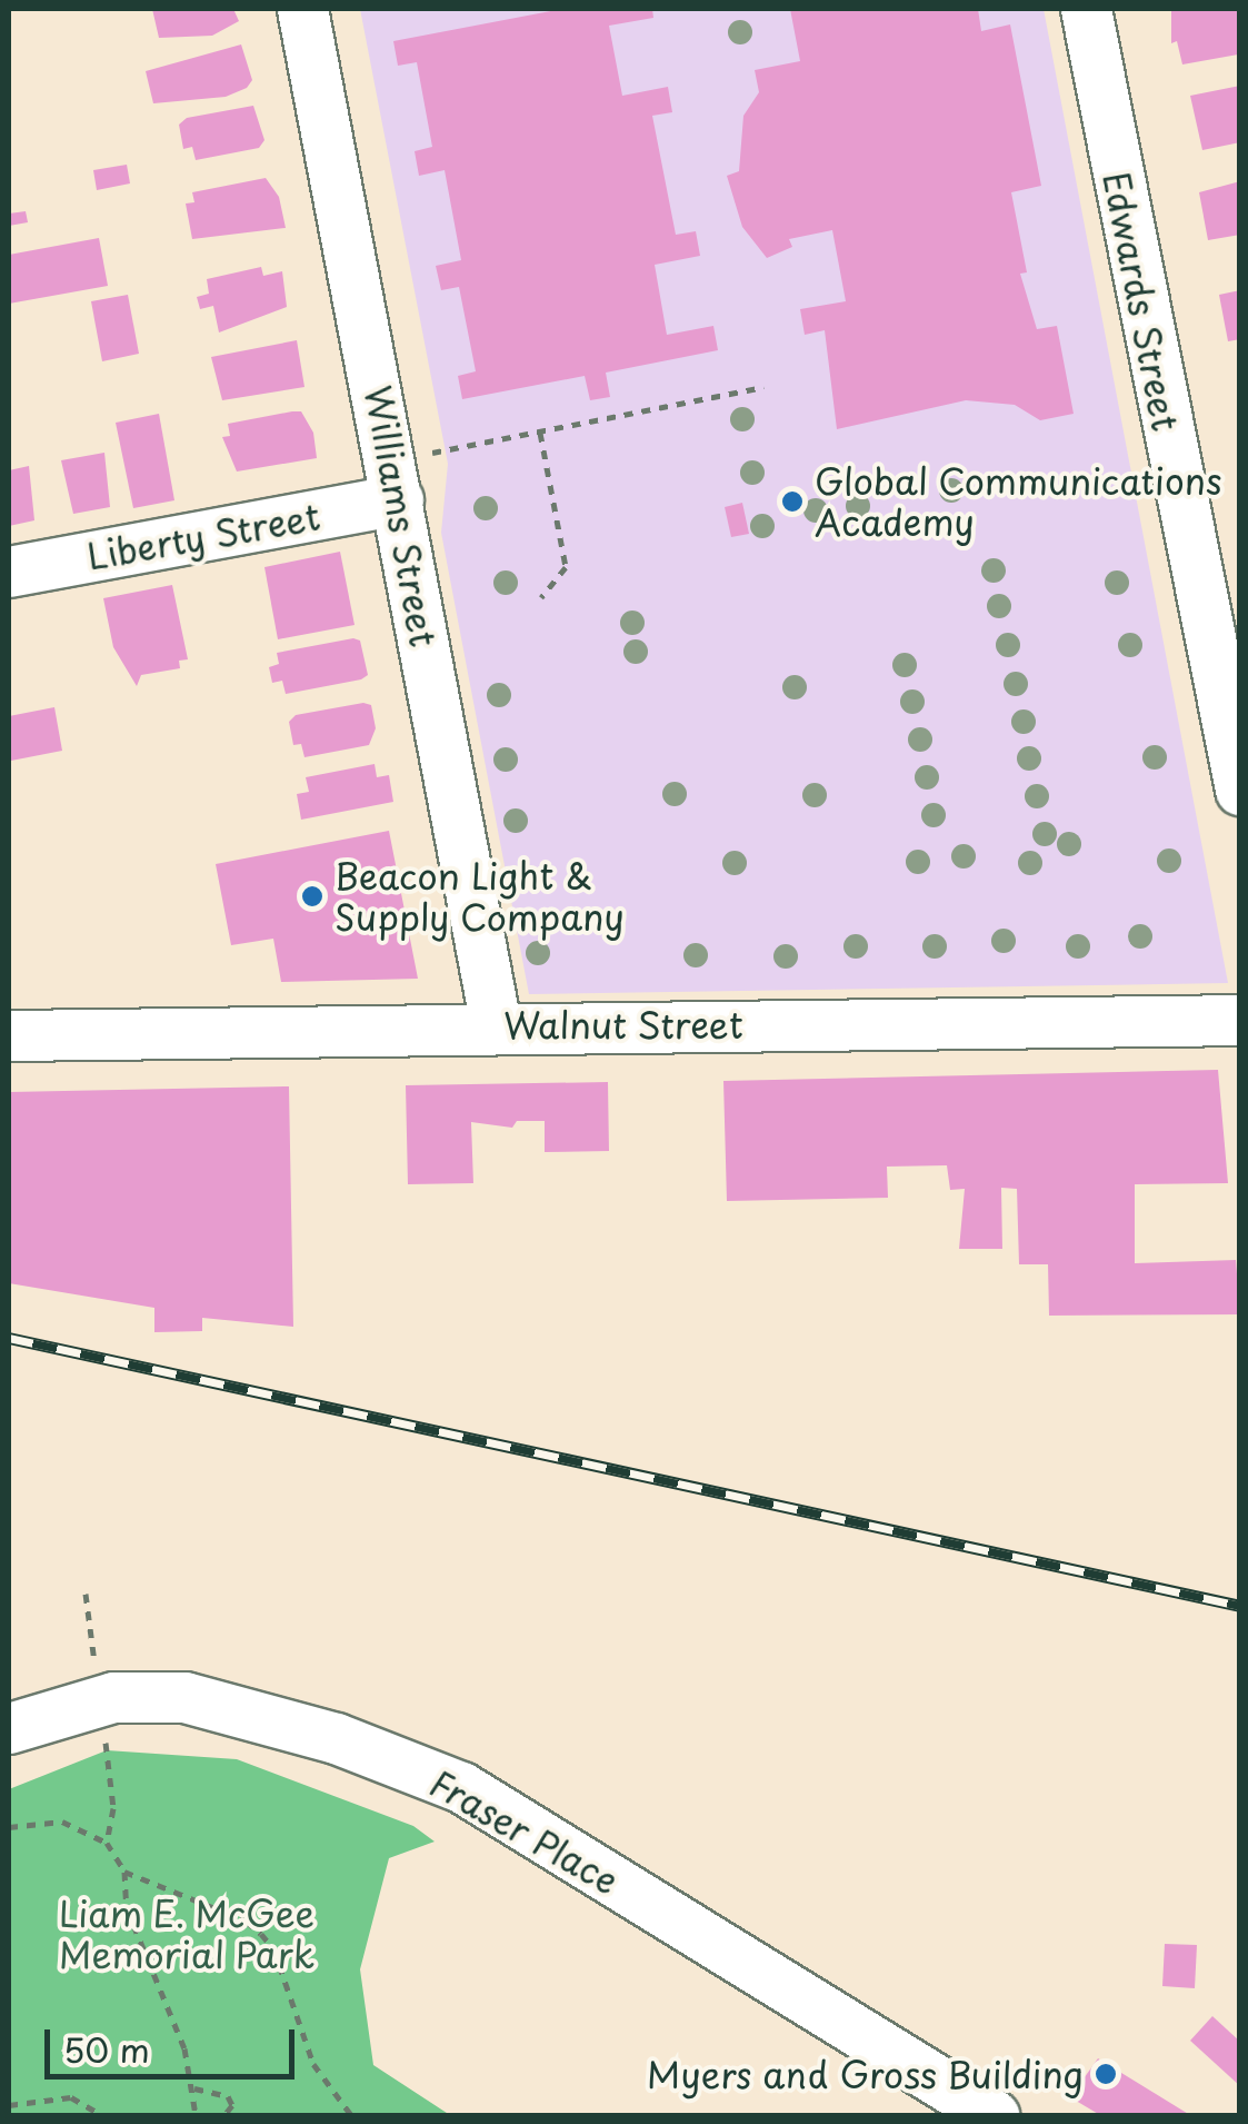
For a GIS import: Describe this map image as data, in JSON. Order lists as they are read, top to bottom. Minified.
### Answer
{"streets":{"street":["Edwards Street","Williams Street","Liberty Street","Walnut Street","Fraser Place"]},"crossings":[["Williams Street","Liberty Street"],["Williams Street","Walnut Street"]],"parks":["Liam E. McGee Memorial Park"],"places":["Global Communications Academy","Beacon Light & Supply Company","Myers and Gross Building"],"scale_bar":"50 m"}
